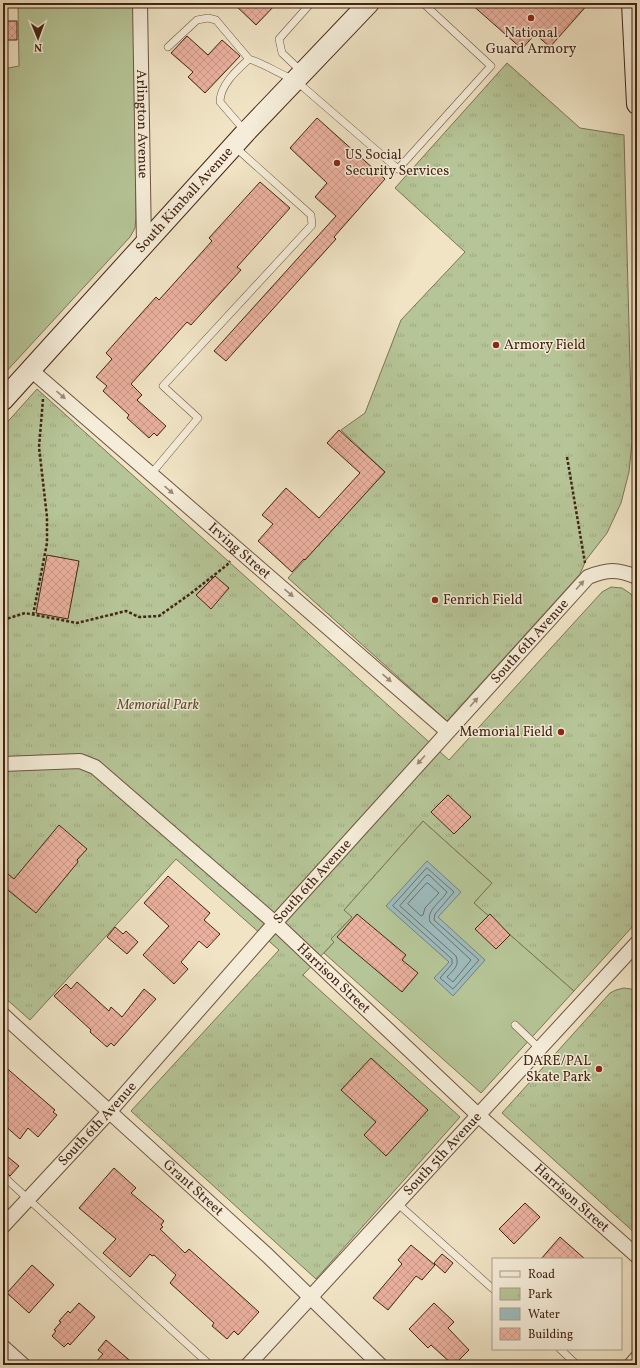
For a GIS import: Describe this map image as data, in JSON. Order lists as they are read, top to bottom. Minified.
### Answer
{"streets":{"street":["Arlington Avenue","South Kimball Avenue","Irving Street","South 6th Avenue","Harrison Street","South 5th Avenue","Grant Street"]},"crossings":[["Arlington Avenue","South Kimball Avenue"],["South Kimball Avenue","Irving Street"],["Irving Street","South 6th Avenue"],["South 6th Avenue","Harrison Street"],["South 6th Avenue","Grant Street"],["Harrison Street","South 5th Avenue"],["South 5th Avenue","Grant Street"]],"one_way":["Irving Street"],"parks":["Memorial Park"],"places":["National Guard Armory","US Social Security Services","Armory Field","Fenrich Field","Memorial Field","DARE/PAL Skate Park"],"legend":["Road","Park","Water","Building"],"north":"bottom"}
